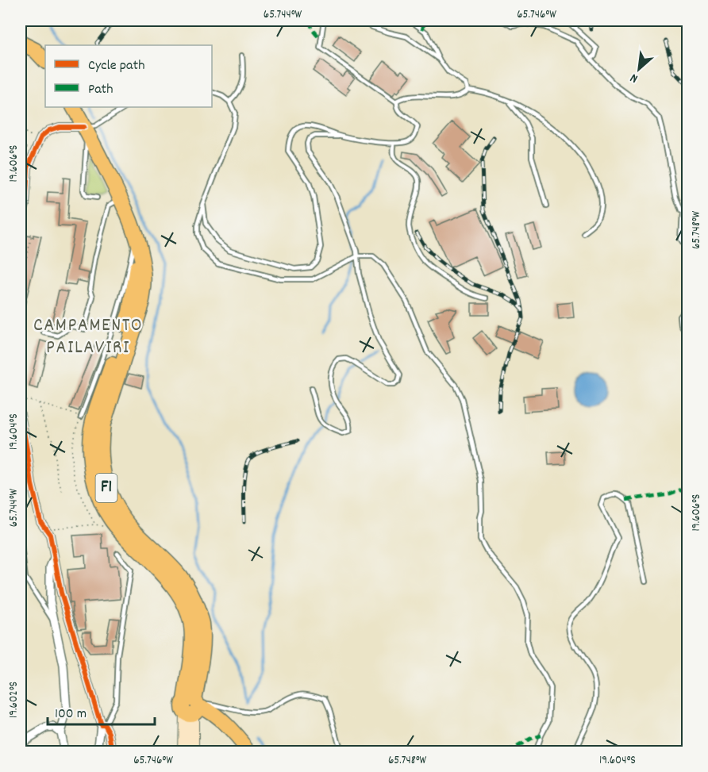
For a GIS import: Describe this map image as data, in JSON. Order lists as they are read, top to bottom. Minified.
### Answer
{"streets":{"highway":["F1"]},"districts":["CAMPAMENTO PAILAVIRI"],"legend":["Cycle path","Path"],"scale_bar":"100 m","north":"bottom left","coordinates":["65.744°W","65.746°W","19.606°S","65.748°W","19.604°S","19.602°S"]}
